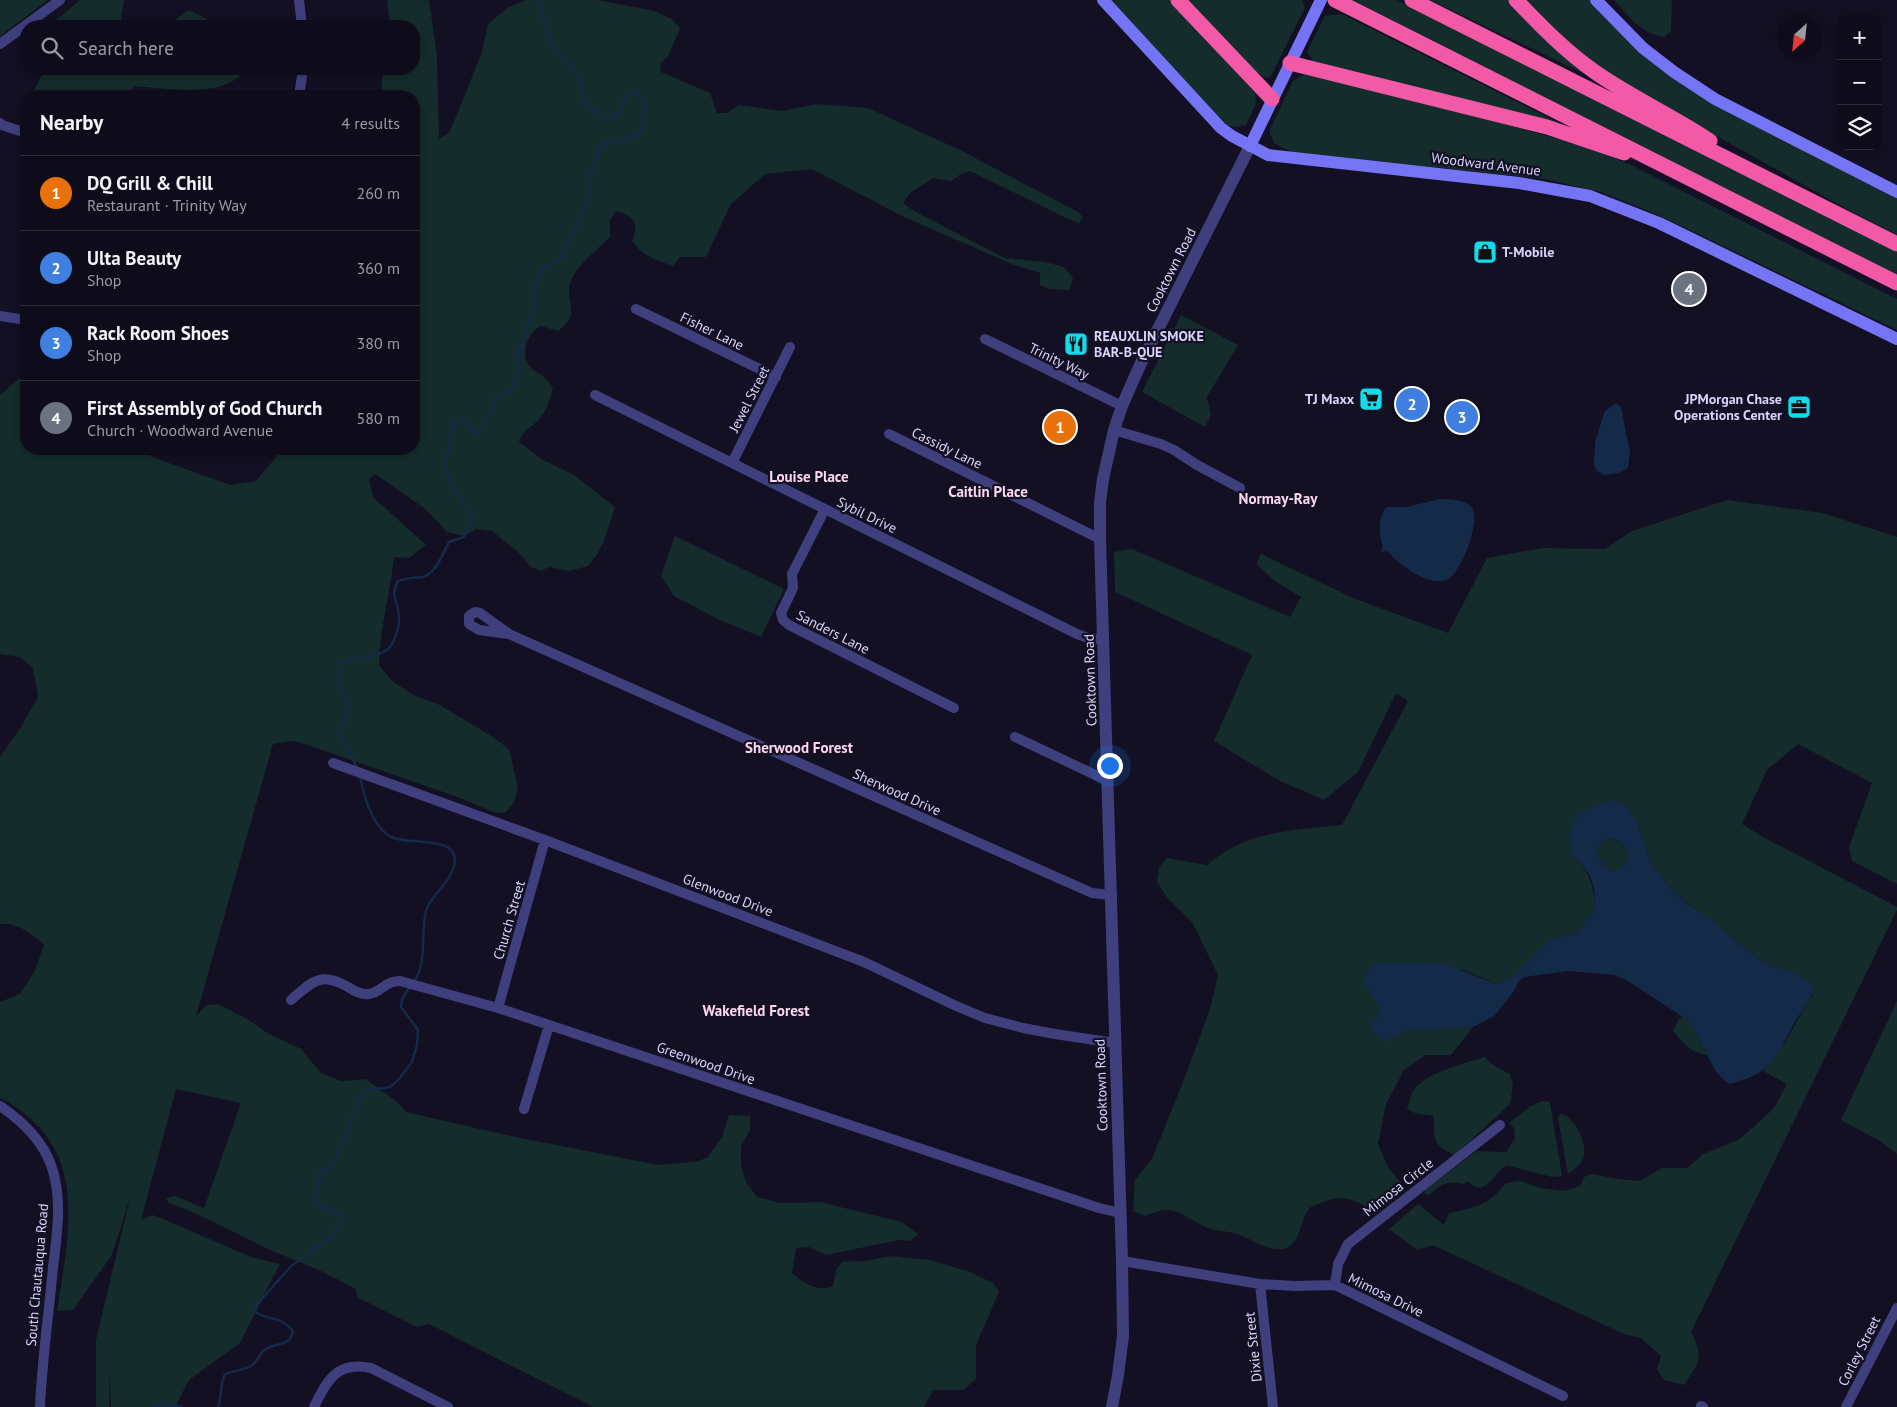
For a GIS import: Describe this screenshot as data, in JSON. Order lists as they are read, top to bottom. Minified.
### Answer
{"streets":{"main road":["Woodward Avenue","Cooktown Road"],"street":["Fisher Lane","Trinity Way","Jewel Street","Cassidy Lane","Sybil Drive","Sanders Lane","Sherwood Drive","Glenwood Drive","Church Street","Greenwood Drive","Mimosa Circle","South Chautauqua Road","Mimosa Drive","Dixie Street","Corley Street"]},"crossings":[["Woodward Avenue","Cooktown Road"],["Cooktown Road","Trinity Way"],["Cooktown Road","Cassidy Lane"],["Cooktown Road","Sybil Drive"],["Cooktown Road","Sherwood Drive"],["Cooktown Road","Glenwood Drive"],["Cooktown Road","Greenwood Drive"],["Cooktown Road","Mimosa Drive"],["Fisher Lane","Jewel Street"],["Jewel Street","Sybil Drive"],["Sybil Drive","Sanders Lane"],["Glenwood Drive","Church Street"],["Church Street","Greenwood Drive"],["Mimosa Circle","Mimosa Drive"],["Mimosa Drive","Dixie Street"]],"districts":["Louise Place","Caitlin Place","Normay-Ray","Sherwood Forest","Wakefield Forest"],"places":{"shop":["T-Mobile"],"restaurant":["REAUXLIN SMOKE BAR-B-QUE"],"supermarket":["TJ Maxx"],"office":["JPMorgan Chase Operations Center"]},"north":"bottom left","page":{"map_buttons":["+","−"],"search":"Search here","heading":["Nearby","4 results"],"list":[{"mark":"1","name":"DQ Grill & Chill","note":"Restaurant · Trinity Way","value":"260 m"},{"mark":"2","name":"Ulta Beauty","note":"Shop","value":"360 m"},{"mark":"3","name":"Rack Room Shoes","note":"Shop","value":"380 m"},{"mark":"4","name":"First Assembly of God Church","note":"Church · Woodward Avenue","value":"580 m"}],"pins":["4","2","3","1"]}}
